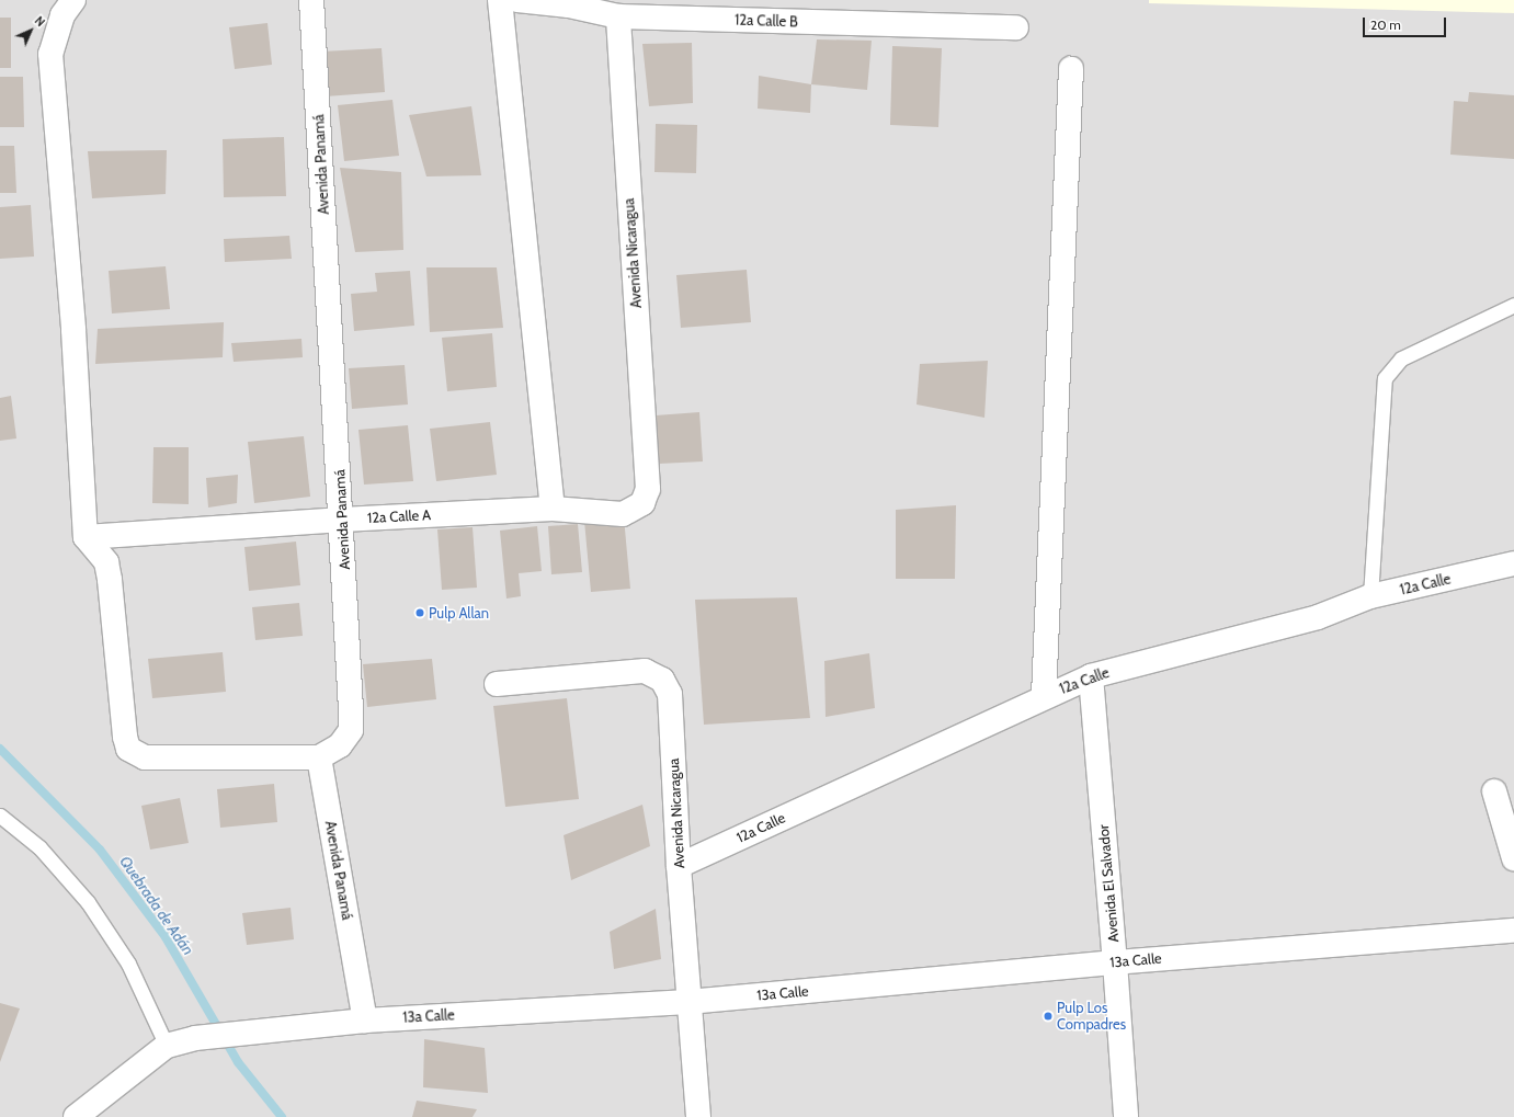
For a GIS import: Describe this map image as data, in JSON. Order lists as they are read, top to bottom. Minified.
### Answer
{"streets":{"street":["12a Calle B","Avenida Panamá","Avenida Nicaragua","12a Calle A","12a Calle","Avenida El Salvador","13a Calle"]},"crossings":[["12a Calle B","Avenida Nicaragua"],["Avenida Panamá","12a Calle A"],["Avenida Panamá","13a Calle"],["Avenida Nicaragua","12a Calle A"],["Avenida Nicaragua","12a Calle"],["Avenida Nicaragua","13a Calle"],["12a Calle","Avenida El Salvador"],["Avenida El Salvador","13a Calle"]],"water":["Quebrada de Adán"],"places":["Pulp Allan","Pulp Los Compadres"],"scale_bar":"20 m","north":"top right"}
